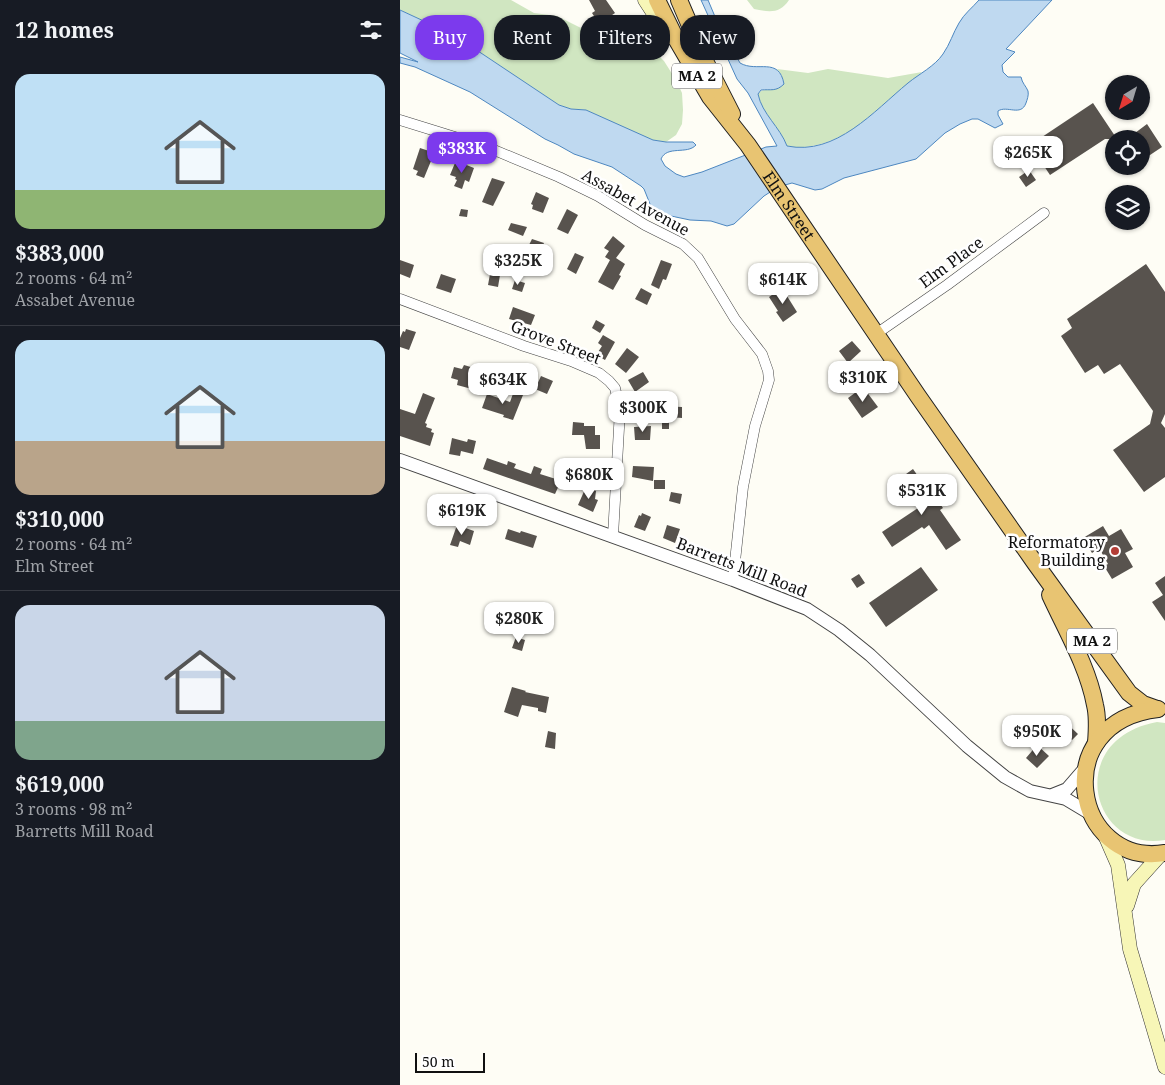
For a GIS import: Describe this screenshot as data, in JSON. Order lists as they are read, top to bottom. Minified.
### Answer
{"streets":{"highway":["MA 2","Elm Street"],"street":["Assabet Avenue","Elm Place","Grove Street","Barretts Mill Road"]},"crossings":[["MA 2","Elm Street"],["MA 2","Barretts Mill Road"],["Assabet Avenue","Barretts Mill Road"],["Elm Street","Elm Place"],["Grove Street","Barretts Mill Road"]],"places":["Reformatory Building"],"scale_bar":"50 m","north":"bottom left","page":{"heading":"12 homes","chip":["Buy","Rent","Filters","New"],"list":[{"name":"$383,000","note":"2 rooms · 64 m² · Assabet Avenue"},{"name":"$310,000","note":"2 rooms · 64 m² · Elm Street"},{"name":"$619,000","note":"3 rooms · 98 m² · Barretts Mill Road"}],"price":["$383K","$265K","$325K","$614K","$310K","$634K","$300K","$680K","$531K","$619K","$280K","$950K"],"scale":"50 m"}}
